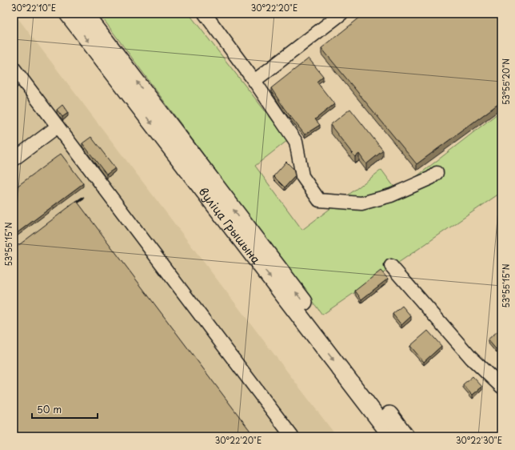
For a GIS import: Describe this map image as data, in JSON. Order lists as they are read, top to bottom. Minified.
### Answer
{"streets":{"main road":["вуліца Грышына"]},"scale_bar":"50 m","coordinates":["30°22'10\"E","30°22'20\"E","53°55'20\"N","53°55'15\"N","30°22'30\"E"]}
